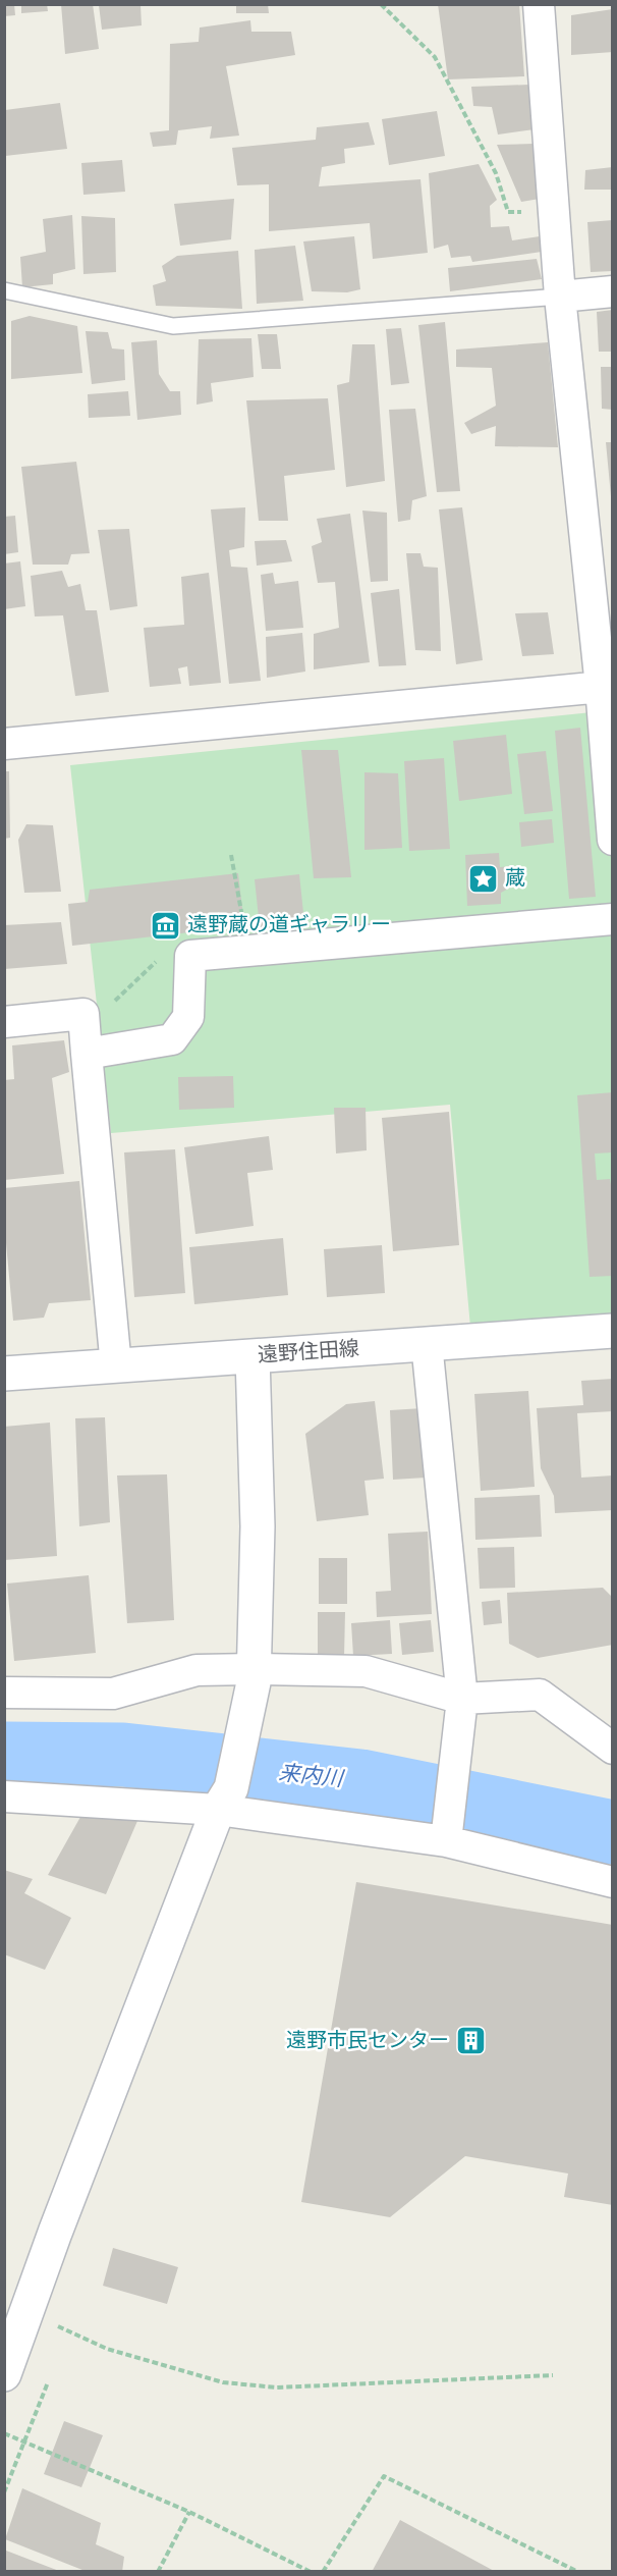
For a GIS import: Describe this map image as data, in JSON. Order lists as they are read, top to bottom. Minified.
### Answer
{"streets":{"street":["遠野住田線"]},"water":["来内川"],"places":{"place":["蔵"],"museum":["遠野蔵の道ギャラリー"],"building":["遠野市民センター"]}}
